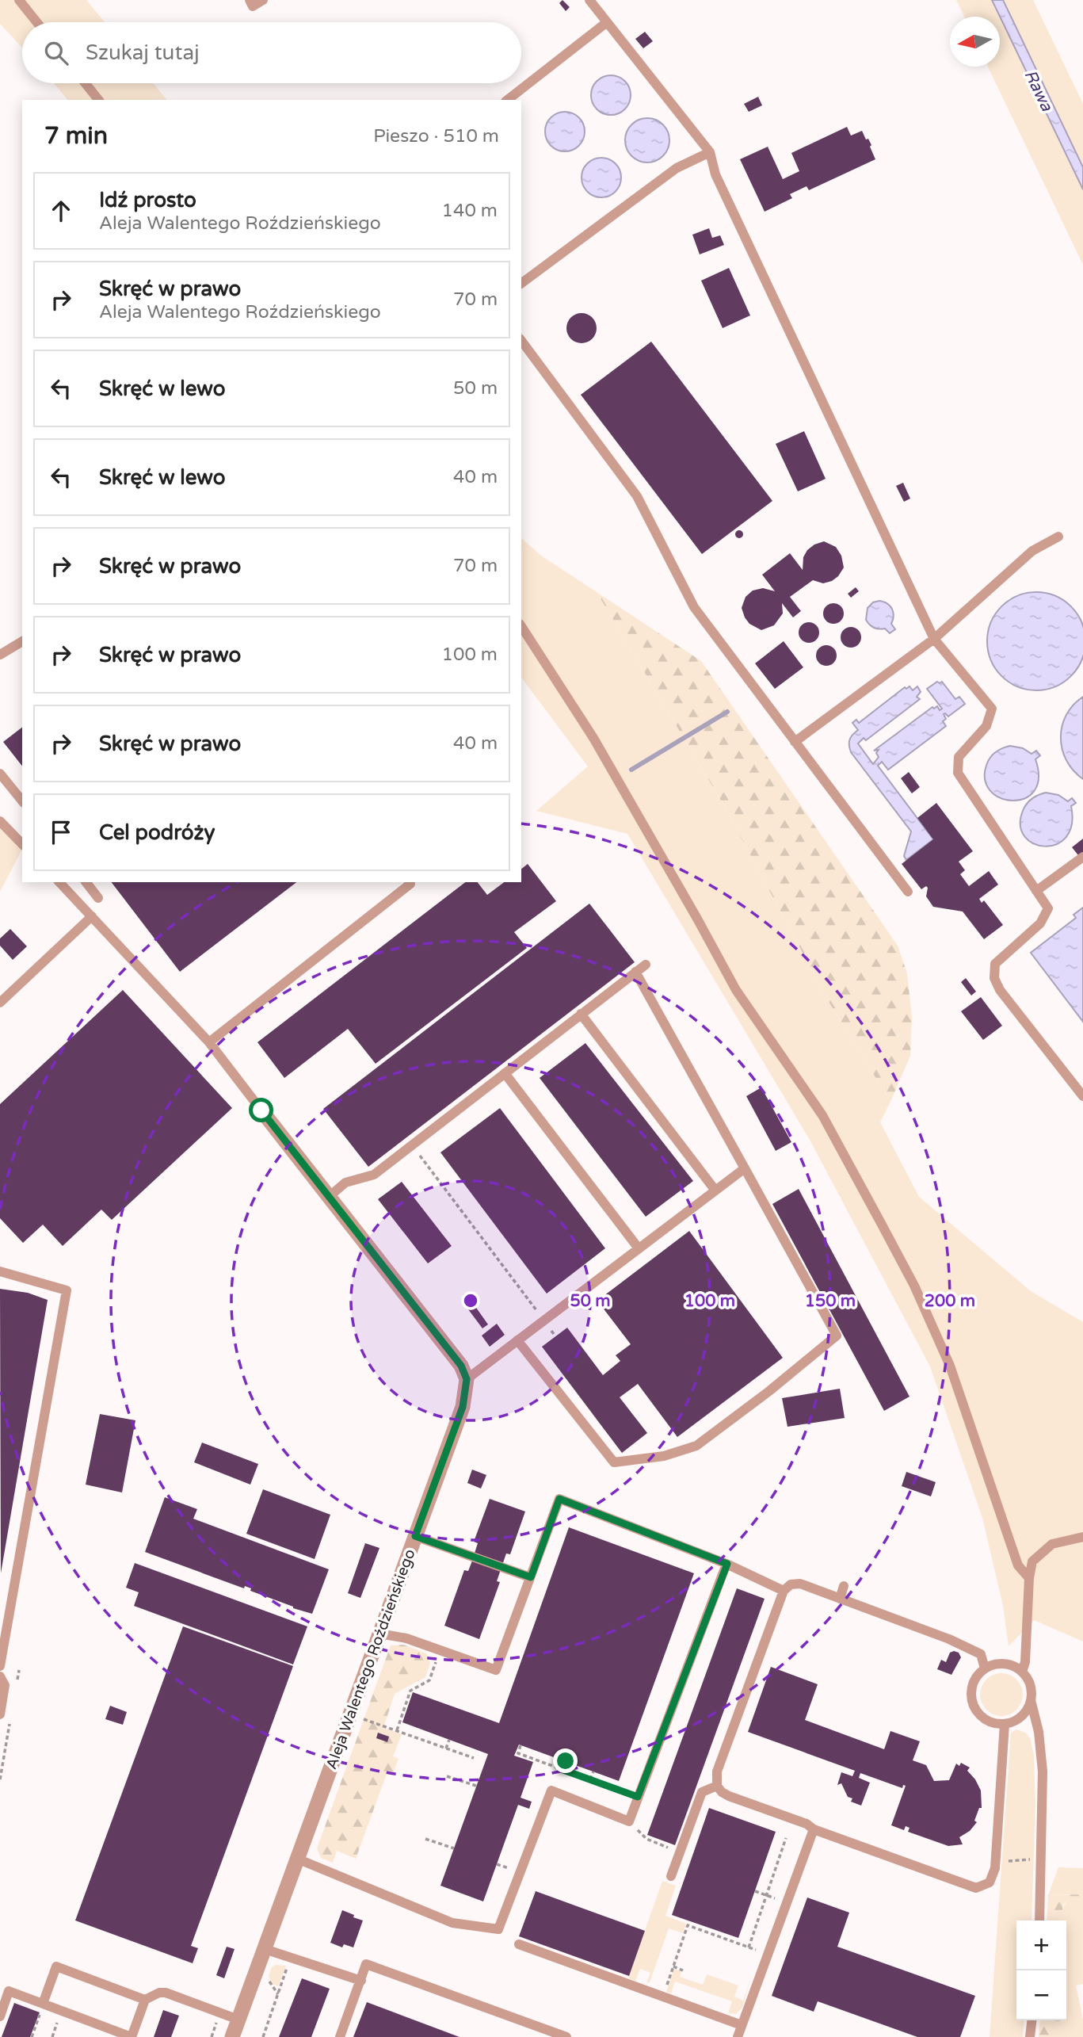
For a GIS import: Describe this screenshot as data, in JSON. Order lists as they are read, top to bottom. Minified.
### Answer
{"streets":{"street":["Aleja Walentego Roździeńskiego"]},"water":["Rawa"],"north":"left","page":{"search":"Szukaj tutaj","heading":["7 min","Pieszo · 510 m"],"list":[["Idź prosto","Aleja Walentego Roździeńskiego","140 m"],["Skręć w prawo","Aleja Walentego Roździeńskiego","70 m"],["Skręć w lewo","50 m"],["Skręć w lewo","40 m"],["Skręć w prawo","70 m"],["Skręć w prawo","100 m"],["Skręć w prawo","40 m"],"Cel podróży"],"map_buttons":["+","−"]},"rings":["50 m","100 m","150 m","200 m"]}
